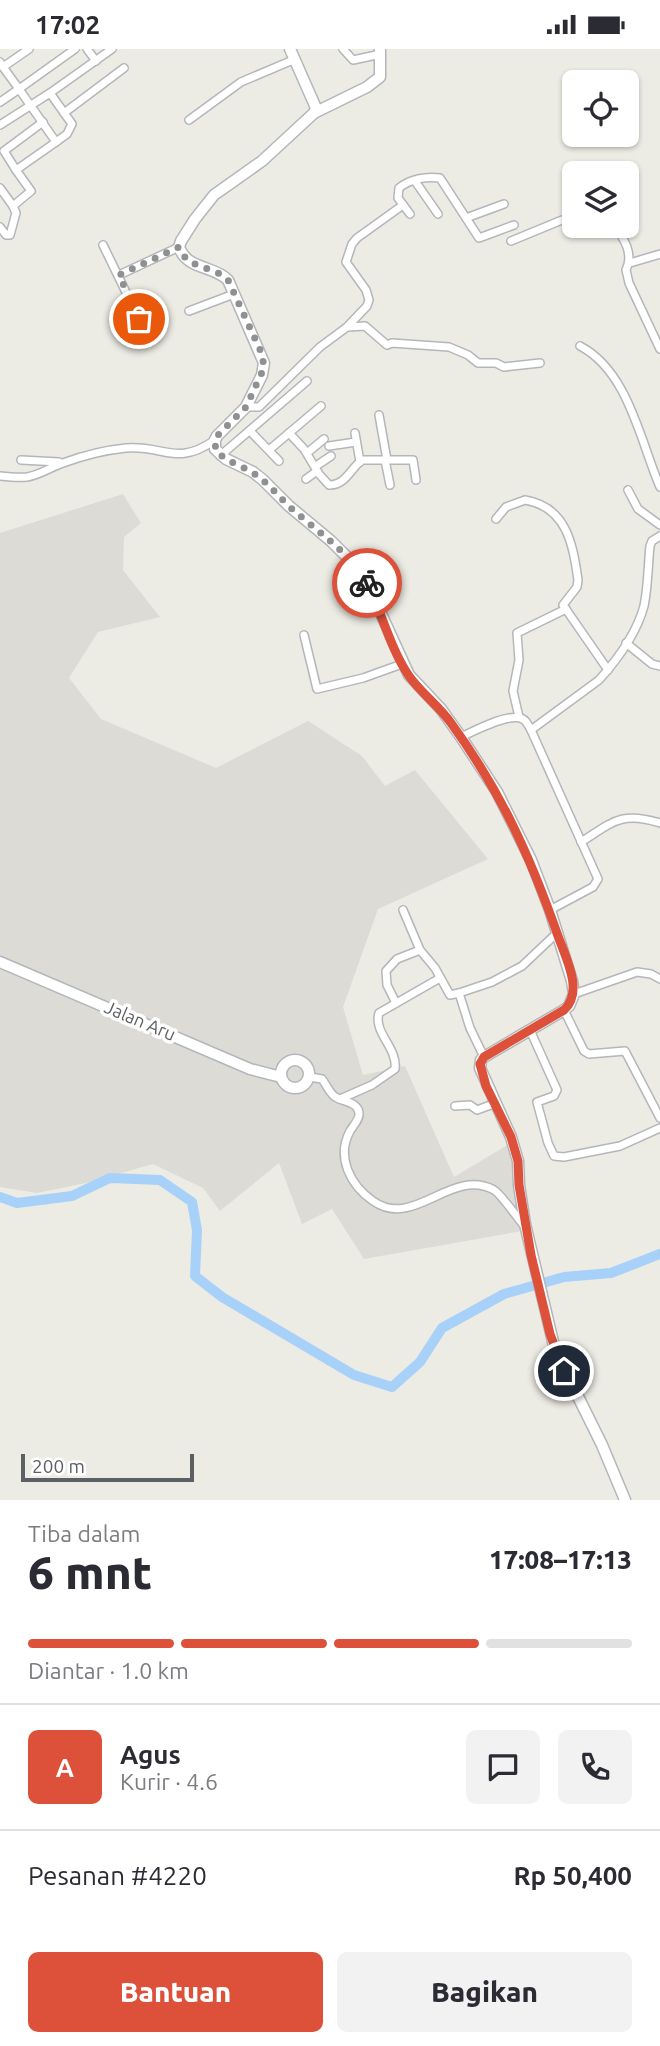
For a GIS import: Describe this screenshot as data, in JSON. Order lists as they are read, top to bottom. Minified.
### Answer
{"streets":{"street":["Jalan Aru"]},"scale_bar":"200 m","page":{"status":"17:02","scale":"200 m","heading":["6 mnt","Tiba dalam","17:08–17:13"],"panel":["Agus","Kurir · 4.6","Pesanan #4220","Rp 50,400"],"bar":"Diantar · 1.0 km","round":"A","buttons":["Bantuan","Bagikan"]}}
